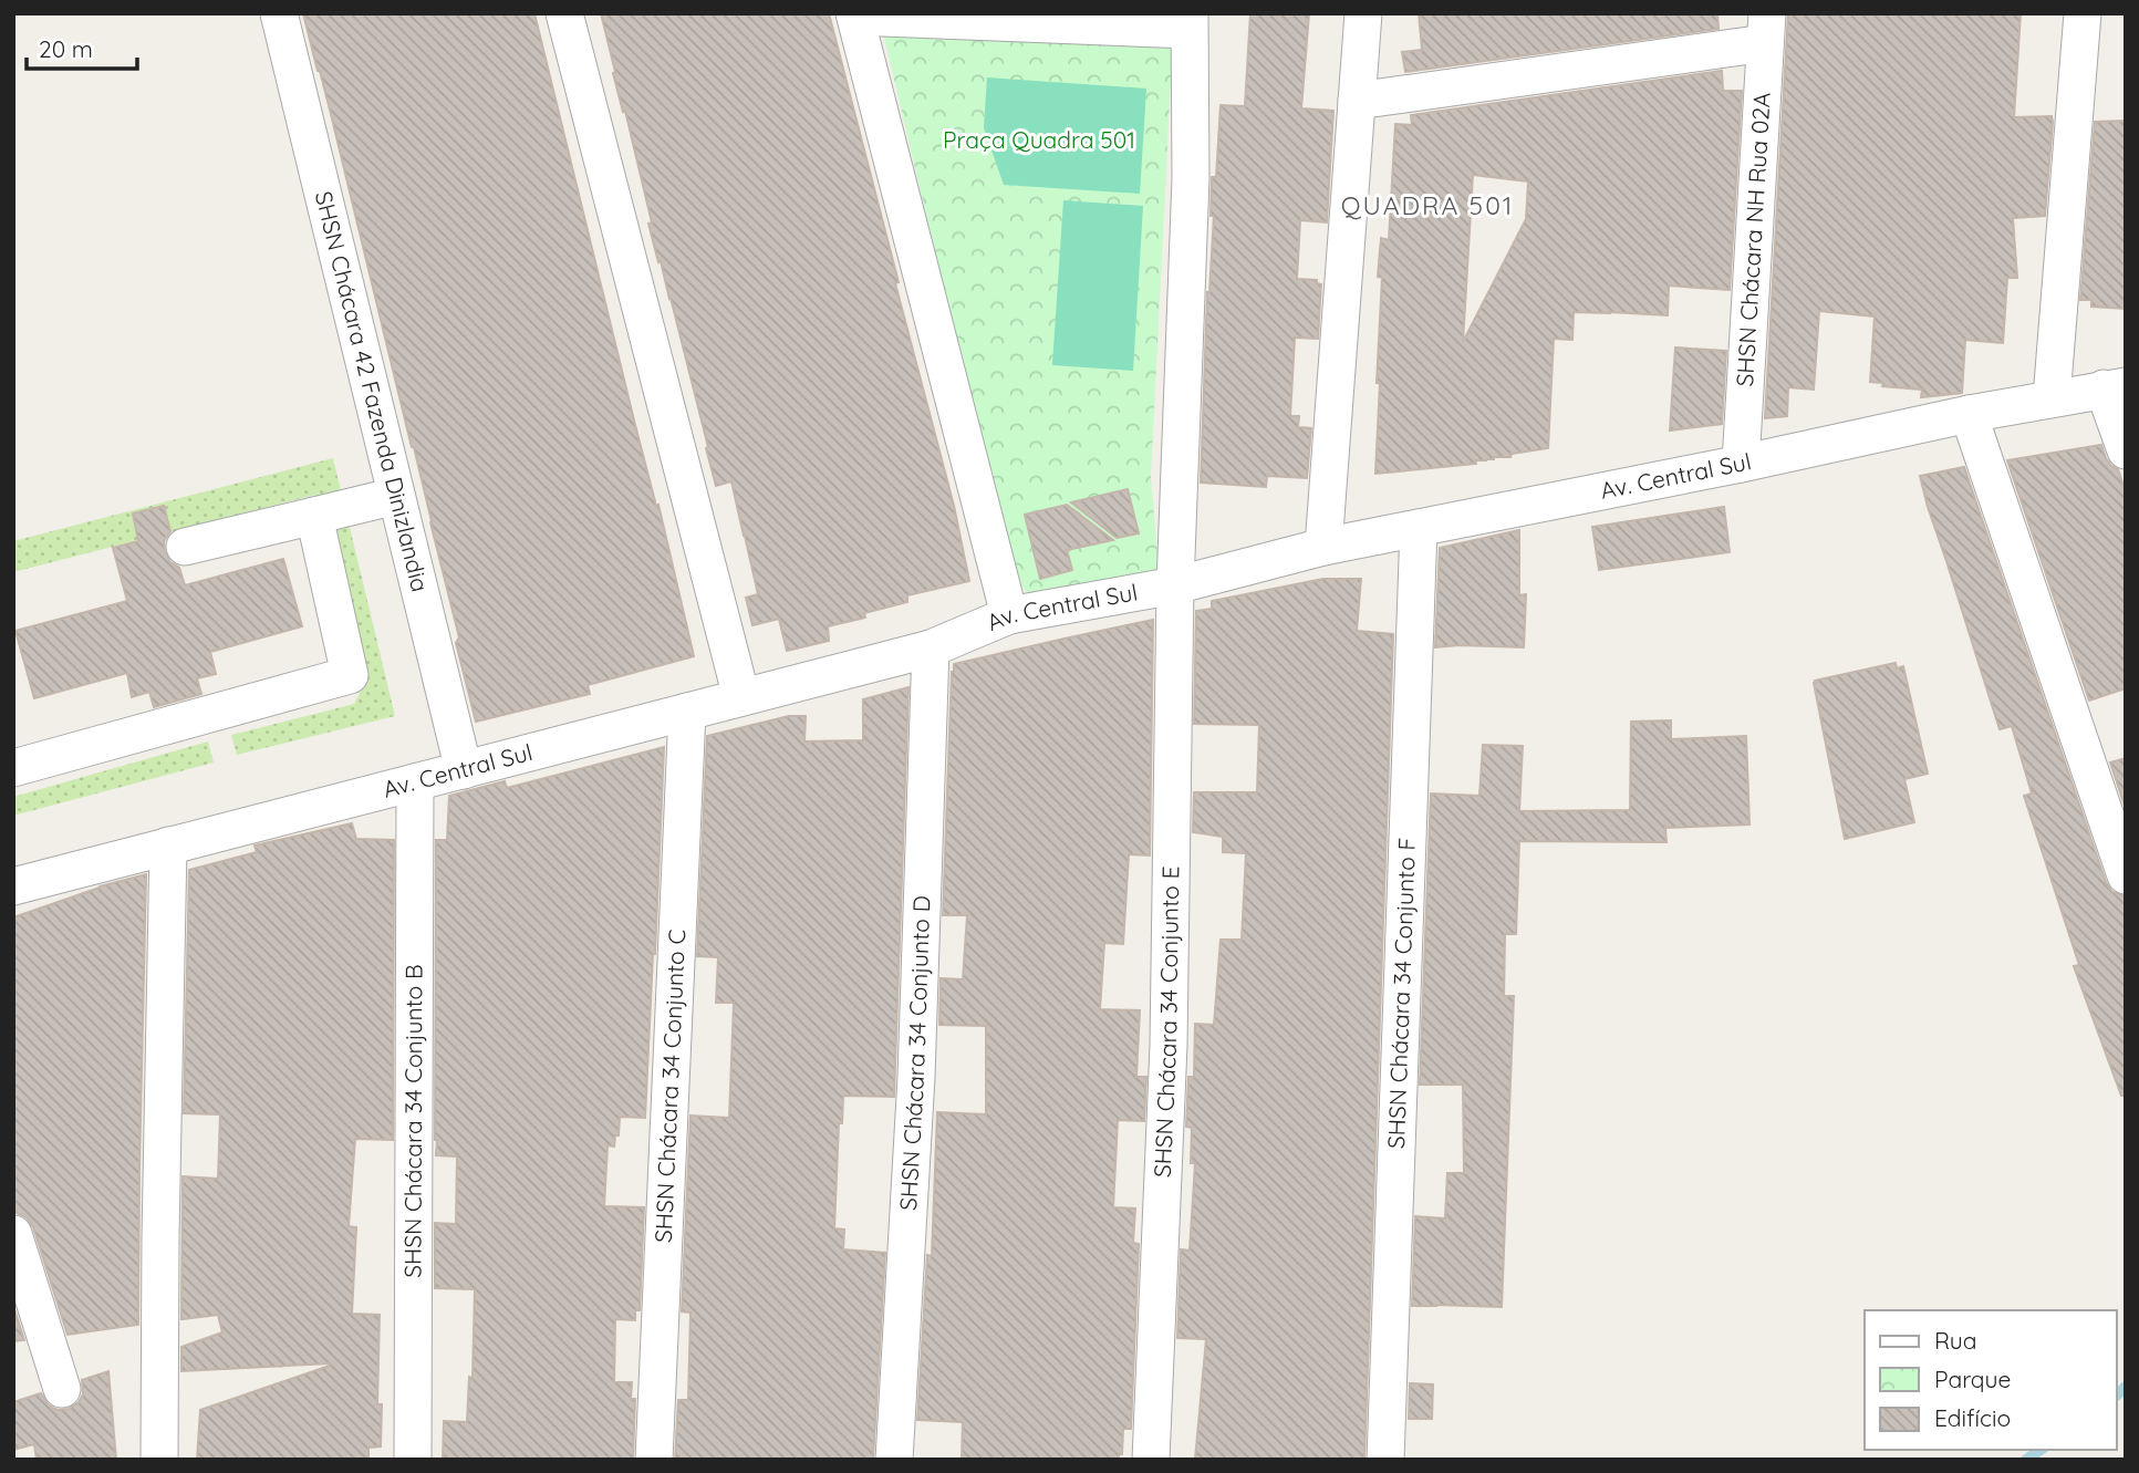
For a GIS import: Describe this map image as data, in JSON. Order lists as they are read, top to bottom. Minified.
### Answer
{"streets":{"street":["SHSN Chácara NH Rua 02A","SHSN Chácara 42 Fazenda Dinizlandia","Av. Central Sul","SHSN Chácara 34 Conjunto F","SHSN Chácara 34 Conjunto E","SHSN Chácara 34 Conjunto D","SHSN Chácara 34 Conjunto C","SHSN Chácara 34 Conjunto B"]},"crossings":[["SHSN Chácara NH Rua 02A","Av. Central Sul"],["SHSN Chácara 42 Fazenda Dinizlandia","Av. Central Sul"],["Av. Central Sul","SHSN Chácara 34 Conjunto F"],["Av. Central Sul","SHSN Chácara 34 Conjunto E"],["Av. Central Sul","SHSN Chácara 34 Conjunto D"],["Av. Central Sul","SHSN Chácara 34 Conjunto C"],["Av. Central Sul","SHSN Chácara 34 Conjunto B"]],"districts":["QUADRA 501"],"parks":["Praça Quadra 501"],"legend":["Rua","Parque","Edifício"],"scale_bar":"20 m"}
